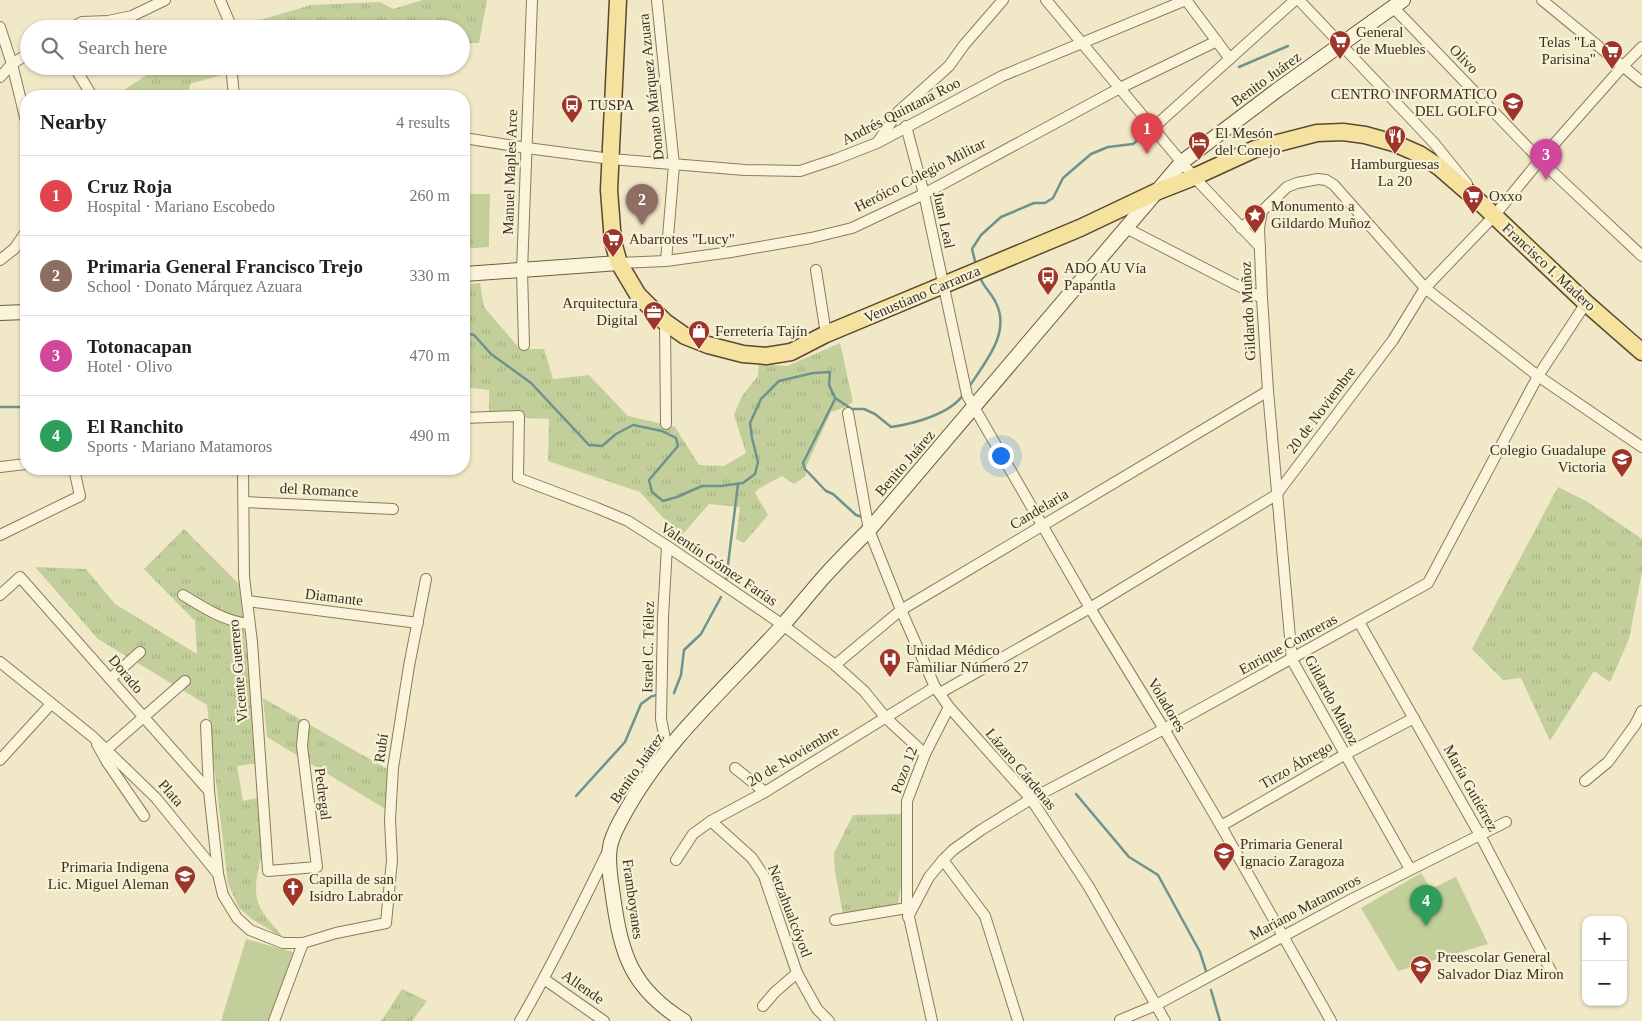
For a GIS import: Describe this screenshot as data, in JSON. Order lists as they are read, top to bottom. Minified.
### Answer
{"streets":{"main road":["Francisco I. Madero","Venustiano Carranza"],"street":["Olivo","Benito Juárez","Donato Márquez Azuara","Andrés Quintana Roo","Manuel Maples Arce","Heróico Colegio Militar","Juan Leal","Gildardo Muñoz","20 de Noviembre","del Romance","Candelaria","Valentín Gómez Farías","Diamante","Enrique Contreras","Israel C. Téllez","Vicente Guerrero","Dorado","Voladores","Rubí","Tirzo Ábrego","Lázaro Cárdenas","Pozo 12","María Gutiérrez","Plata","Pedregal","Framboyanes","Mariano Matamoros","Netzahualcóyotl","Allende"]},"crossings":[["Olivo","Benito Juárez"],["Olivo","20 de Noviembre"],["Benito Juárez","Juan Leal"],["Benito Juárez","Francisco I. Madero"],["Benito Juárez","Venustiano Carranza"],["Benito Juárez","Valentín Gómez Farías"],["Benito Juárez","Israel C. Téllez"],["Benito Juárez","Voladores"],["Benito Juárez","Lázaro Cárdenas"],["Benito Juárez","Framboyanes"],["Benito Juárez","Allende"],["Donato Márquez Azuara","Andrés Quintana Roo"],["Donato Márquez Azuara","Heróico Colegio Militar"],["Andrés Quintana Roo","Manuel Maples Arce"],["Andrés Quintana Roo","Juan Leal"],["Andrés Quintana Roo","Venustiano Carranza"],["Manuel Maples Arce","Heróico Colegio Militar"],["Heróico Colegio Militar","Juan Leal"],["Heróico Colegio Militar","Venustiano Carranza"],["Juan Leal","Venustiano Carranza"],["Juan Leal","Voladores"],["Francisco I. Madero","Venustiano Carranza"],["Francisco I. Madero","20 de Noviembre"],["Francisco I. Madero","Enrique Contreras"],["Venustiano Carranza","20 de Noviembre"],["Gildardo Muñoz","20 de Noviembre"],["Gildardo Muñoz","Candelaria"],["Gildardo Muñoz","Enrique Contreras"],["Gildardo Muñoz","Tirzo Ábrego"],["Gildardo Muñoz","Mariano Matamoros"],["20 de Noviembre","Valentín Gómez Farías"],["20 de Noviembre","Voladores"],["20 de Noviembre","Lázaro Cárdenas"],["20 de Noviembre","Netzahualcóyotl"],["del Romance","Vicente Guerrero"],["Candelaria","Valentín Gómez Farías"],["Candelaria","Voladores"],["Candelaria","Lázaro Cárdenas"],["Valentín Gómez Farías","Israel C. Téllez"],["Valentín Gómez Farías","Pozo 12"],["Diamante","Vicente Guerrero"],["Diamante","Rubí"],["Enrique Contreras","Voladores"],["Enrique Contreras","Lázaro Cárdenas"],["Enrique Contreras","Pozo 12"],["Enrique Contreras","María Gutiérrez"],["Vicente Guerrero","Pedregal"],["Voladores","Tirzo Ábrego"],["Voladores","Mariano Matamoros"],["Rubí","Plata"],["Tirzo Ábrego","María Gutiérrez"],["Lázaro Cárdenas","Pozo 12"],["Lázaro Cárdenas","Mariano Matamoros"],["María Gutiérrez","Mariano Matamoros"]],"places":{"supermarket":["General de Muebles","Telas \"La Parisina\"","Oxxo","Abarrotes \"Lucy\""],"school or university":["CENTRO INFORMATICO DEL GOLFO","Colegio Guadalupe Victoria","Primaria General Ignacio Zaragoza","Primaria Indigena Lic. Miguel Aleman","Preescolar General Salvador Diaz Miron"],"bus stop":["TUSPA","ADO AU Vía Papantla"],"restaurant":["Hamburguesas La 20"],"hotel":["El Mesón del Conejo"],"place":["Monumento a Gildardo Muñoz"],"office":["Arquitectura Digital"],"shop":["Ferretería Tajín"],"hospital":["Unidad Médico Familiar Número 27"],"church":["Capilla de san Isidro Labrador"]},"page":{"search":"Search here","heading":["Nearby","4 results"],"pins":["1","3","2","4"],"list":[{"mark":"1","name":"Cruz Roja","note":"Hospital · Mariano Escobedo","value":"260 m"},{"mark":"2","name":"Primaria General Francisco Trejo","note":"School · Donato Márquez Azuara","value":"330 m"},{"mark":"3","name":"Totonacapan","note":"Hotel · Olivo","value":"470 m"},{"mark":"4","name":"El Ranchito","note":"Sports · Mariano Matamoros","value":"490 m"}],"map_buttons":["+","−"]}}
